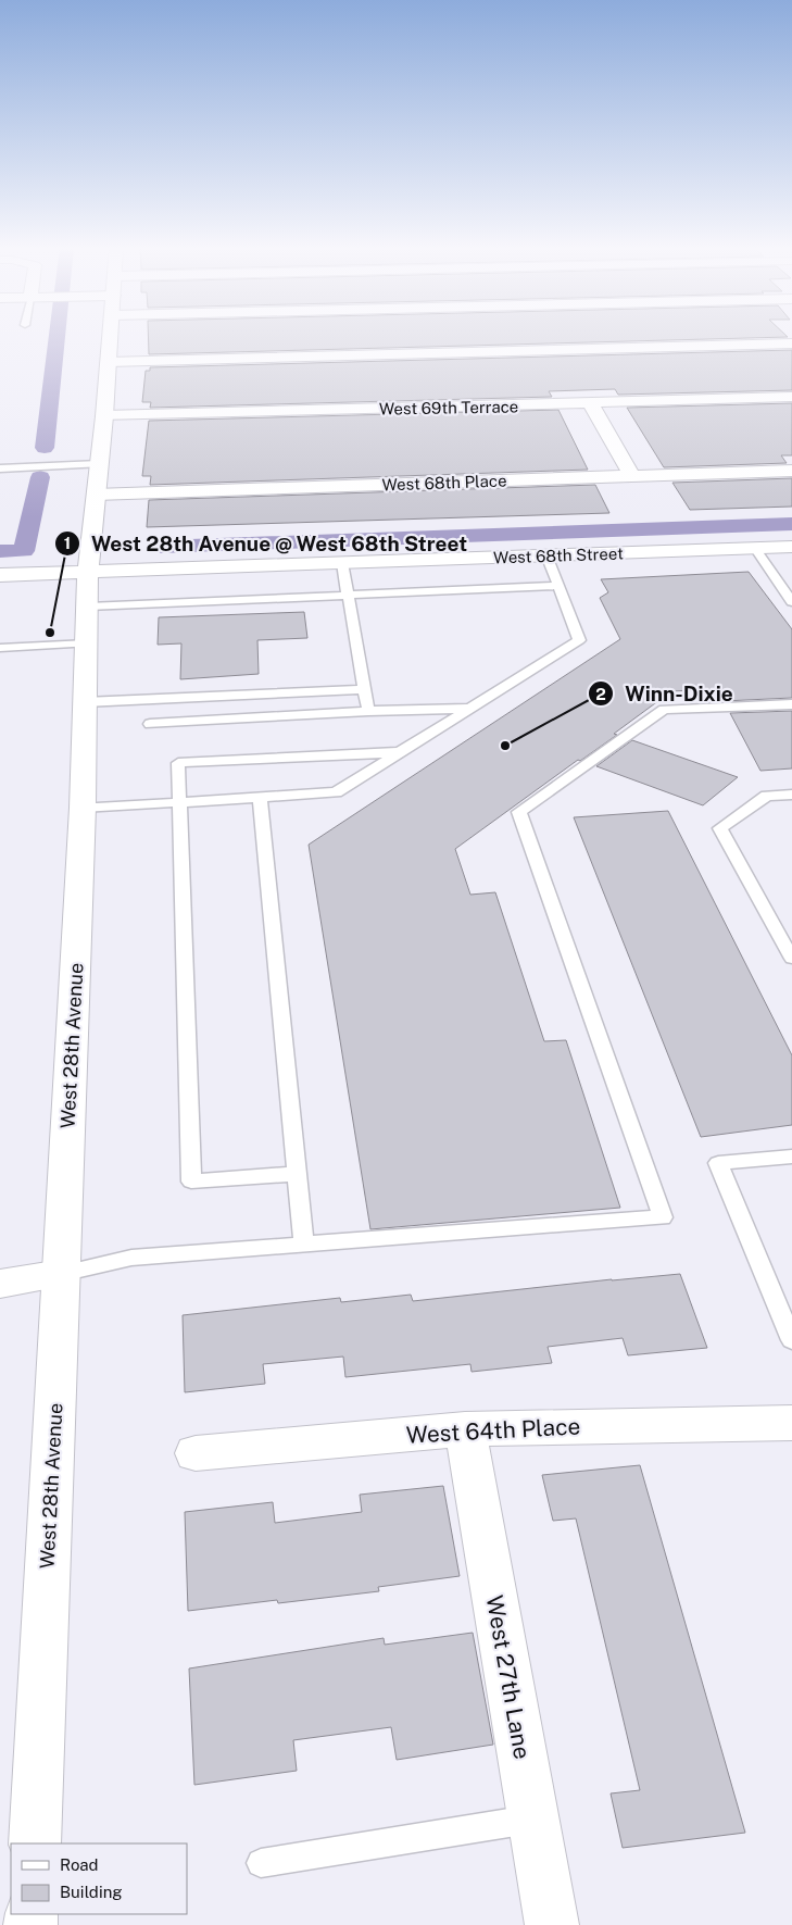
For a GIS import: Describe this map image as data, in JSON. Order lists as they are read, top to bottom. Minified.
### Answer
{"streets":{"street":["West 69th Terrace","West 68th Place","West 68th Street","West 28th Avenue","West 64th Place","West 27th Lane"]},"crossings":[["West 69th Terrace","West 28th Avenue"],["West 68th Place","West 28th Avenue"],["West 68th Street","West 28th Avenue"],["West 64th Place","West 27th Lane"]],"places":["West 28th Avenue @ West 68th Street","Winn-Dixie"],"legend":["Road","Building"]}
